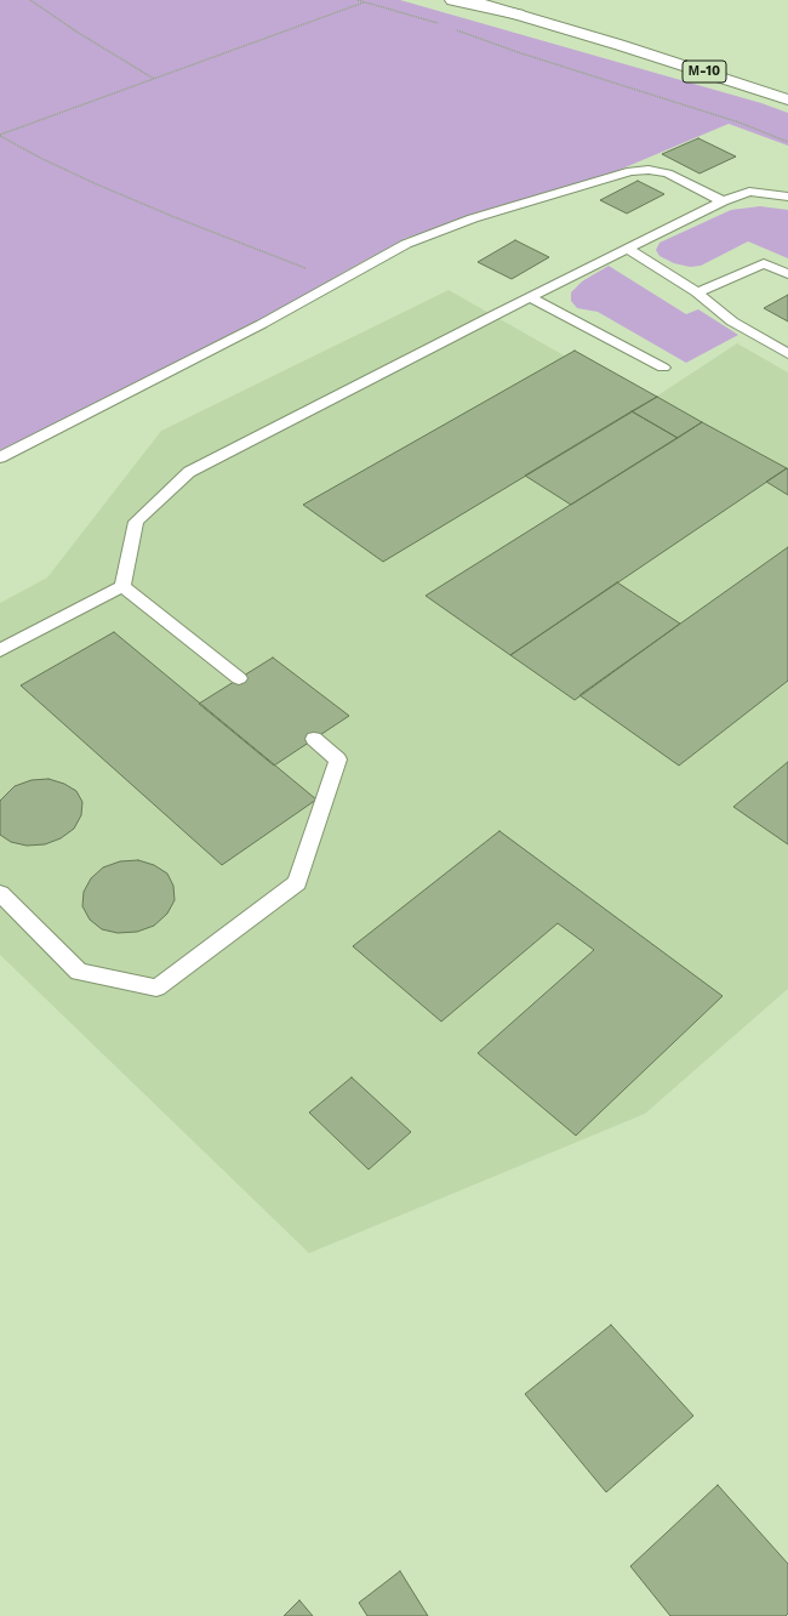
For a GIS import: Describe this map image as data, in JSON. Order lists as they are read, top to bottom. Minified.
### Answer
{"streets":{"main road":["М-10"]}}
